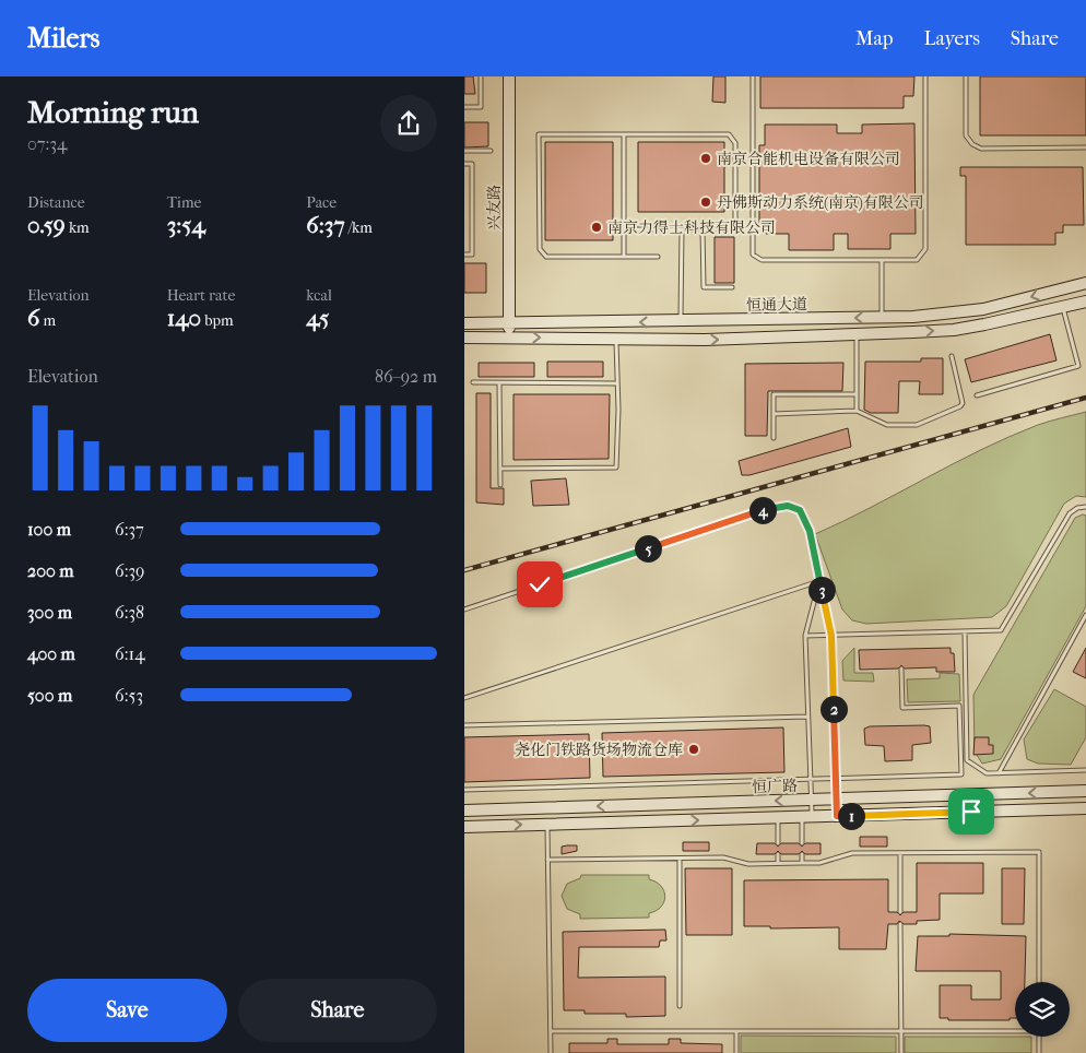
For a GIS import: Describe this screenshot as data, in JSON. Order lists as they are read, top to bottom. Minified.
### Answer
{"streets":{"street":["兴友路","恒通大道","恒广路"]},"crossings":[["兴友路","恒通大道"]],"places":["南京合能机电设备有限公司","丹佛斯动力系统(南京)有限公司","南京力得士科技有限公司","尧化门铁路货场物流仓库"],"page":{"header":"Milers","nav":["Map","Layers","Share"],"heading":["Morning run","07:34"],"stats":[["Distance","0.59 km"],["Time","3:54"],["Pace","6:37 /km"],["Elevation","6 m"],["Heart rate","140 bpm"],["kcal","45"]],"chart":["Elevation","86–92 m"],"pins":["4","5","3","2","1"],"list":[{"name":"100 m","note":"6:37"},{"name":"200 m","note":"6:39"},{"name":"300 m","note":"6:38"},{"name":"400 m","note":"6:14"},{"name":"500 m","note":"6:53"}],"buttons":["Save","Share"]}}
